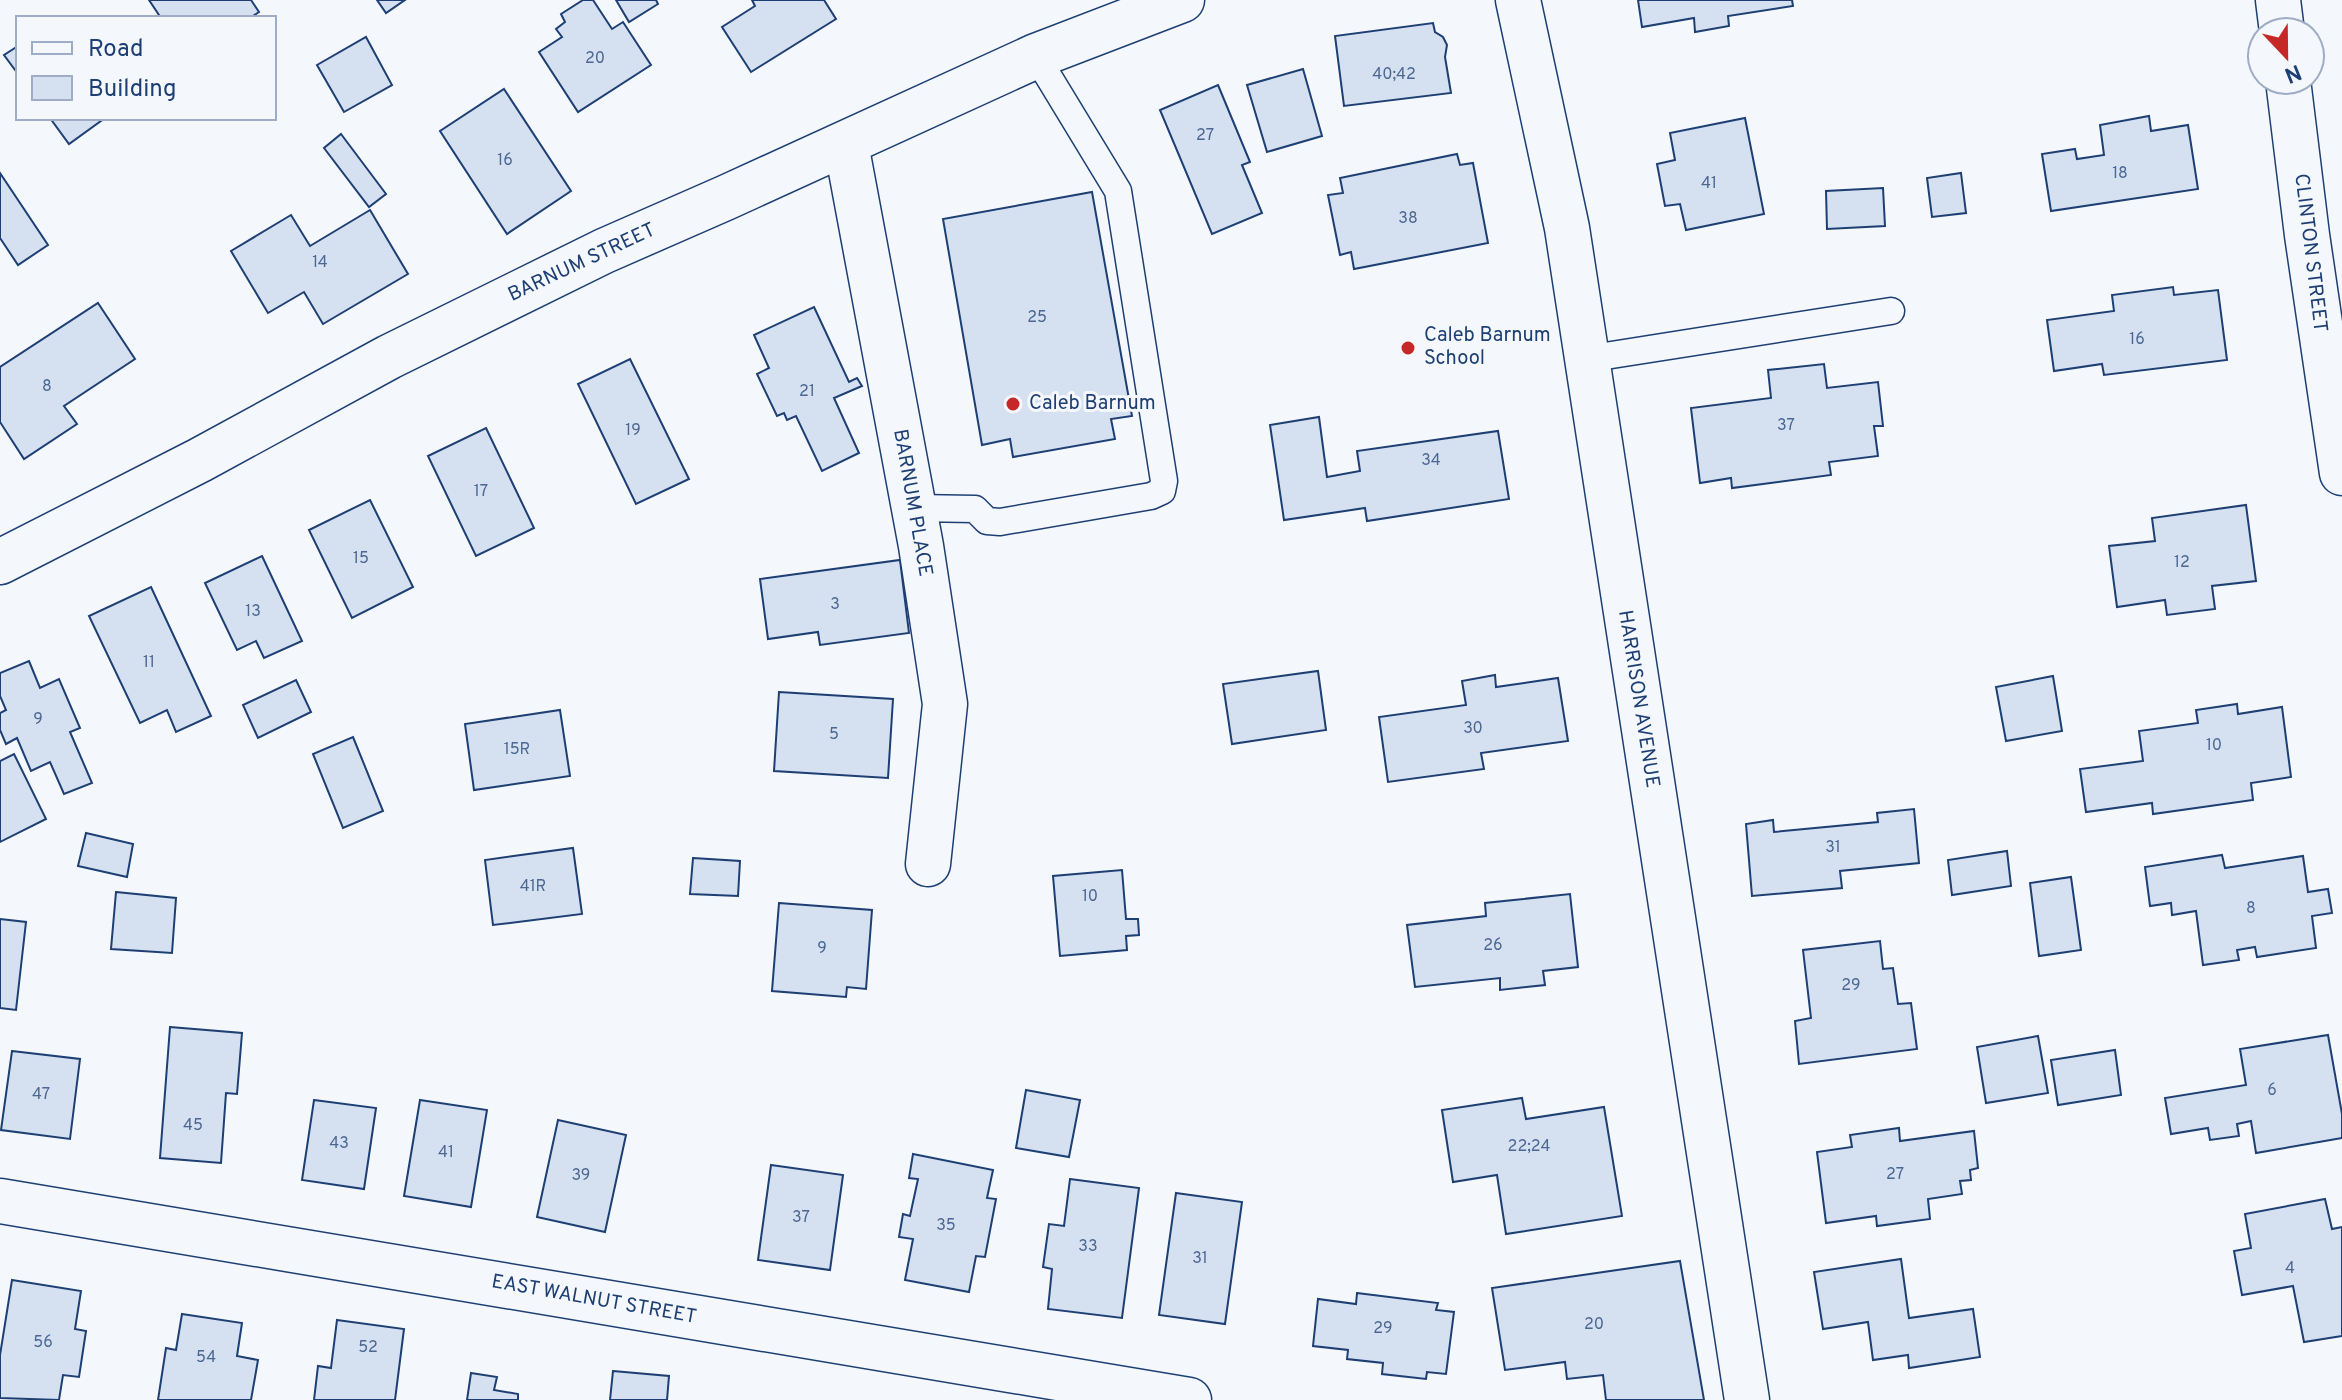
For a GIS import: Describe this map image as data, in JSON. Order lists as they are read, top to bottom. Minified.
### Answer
{"streets":{"street":["CLINTON STREET","BARNUM STREET","BARNUM PLACE","HARRISON AVENUE","EAST WALNUT STREET"]},"crossings":[["BARNUM STREET","BARNUM PLACE"]],"places":["Caleb Barnum School","Caleb Barnum"],"house_numbers":["20","40;42","27","16","18","41","38","14","25","16","8","21","37","19","34","17","15","12","3","13","11","9","30","5","10","15R","31","41R","10","8","26","9","29","6","47","45","43","22;24","41","27","39","37","35","33","31","4","20","29","56","52","54"],"legend":["Road","Building"],"north":"bottom"}
